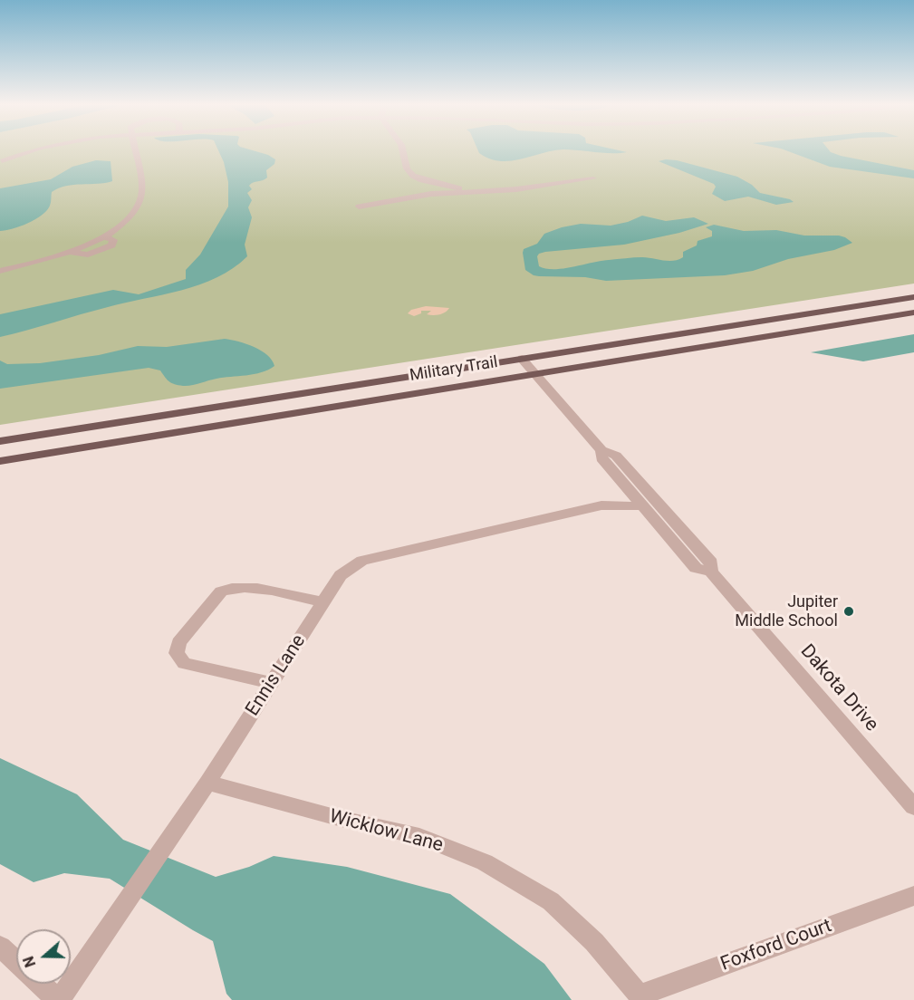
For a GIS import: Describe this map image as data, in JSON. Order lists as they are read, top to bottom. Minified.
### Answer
{"streets":{"main road":["Military Trail"],"street":["Ennis Lane","Dakota Drive","Wicklow Lane","Foxford Court"]},"crossings":[["Military Trail","Dakota Drive"],["Ennis Lane","Dakota Drive"],["Ennis Lane","Wicklow Lane"],["Wicklow Lane","Foxford Court"]],"places":["Jupiter Middle School"],"north":"left"}
